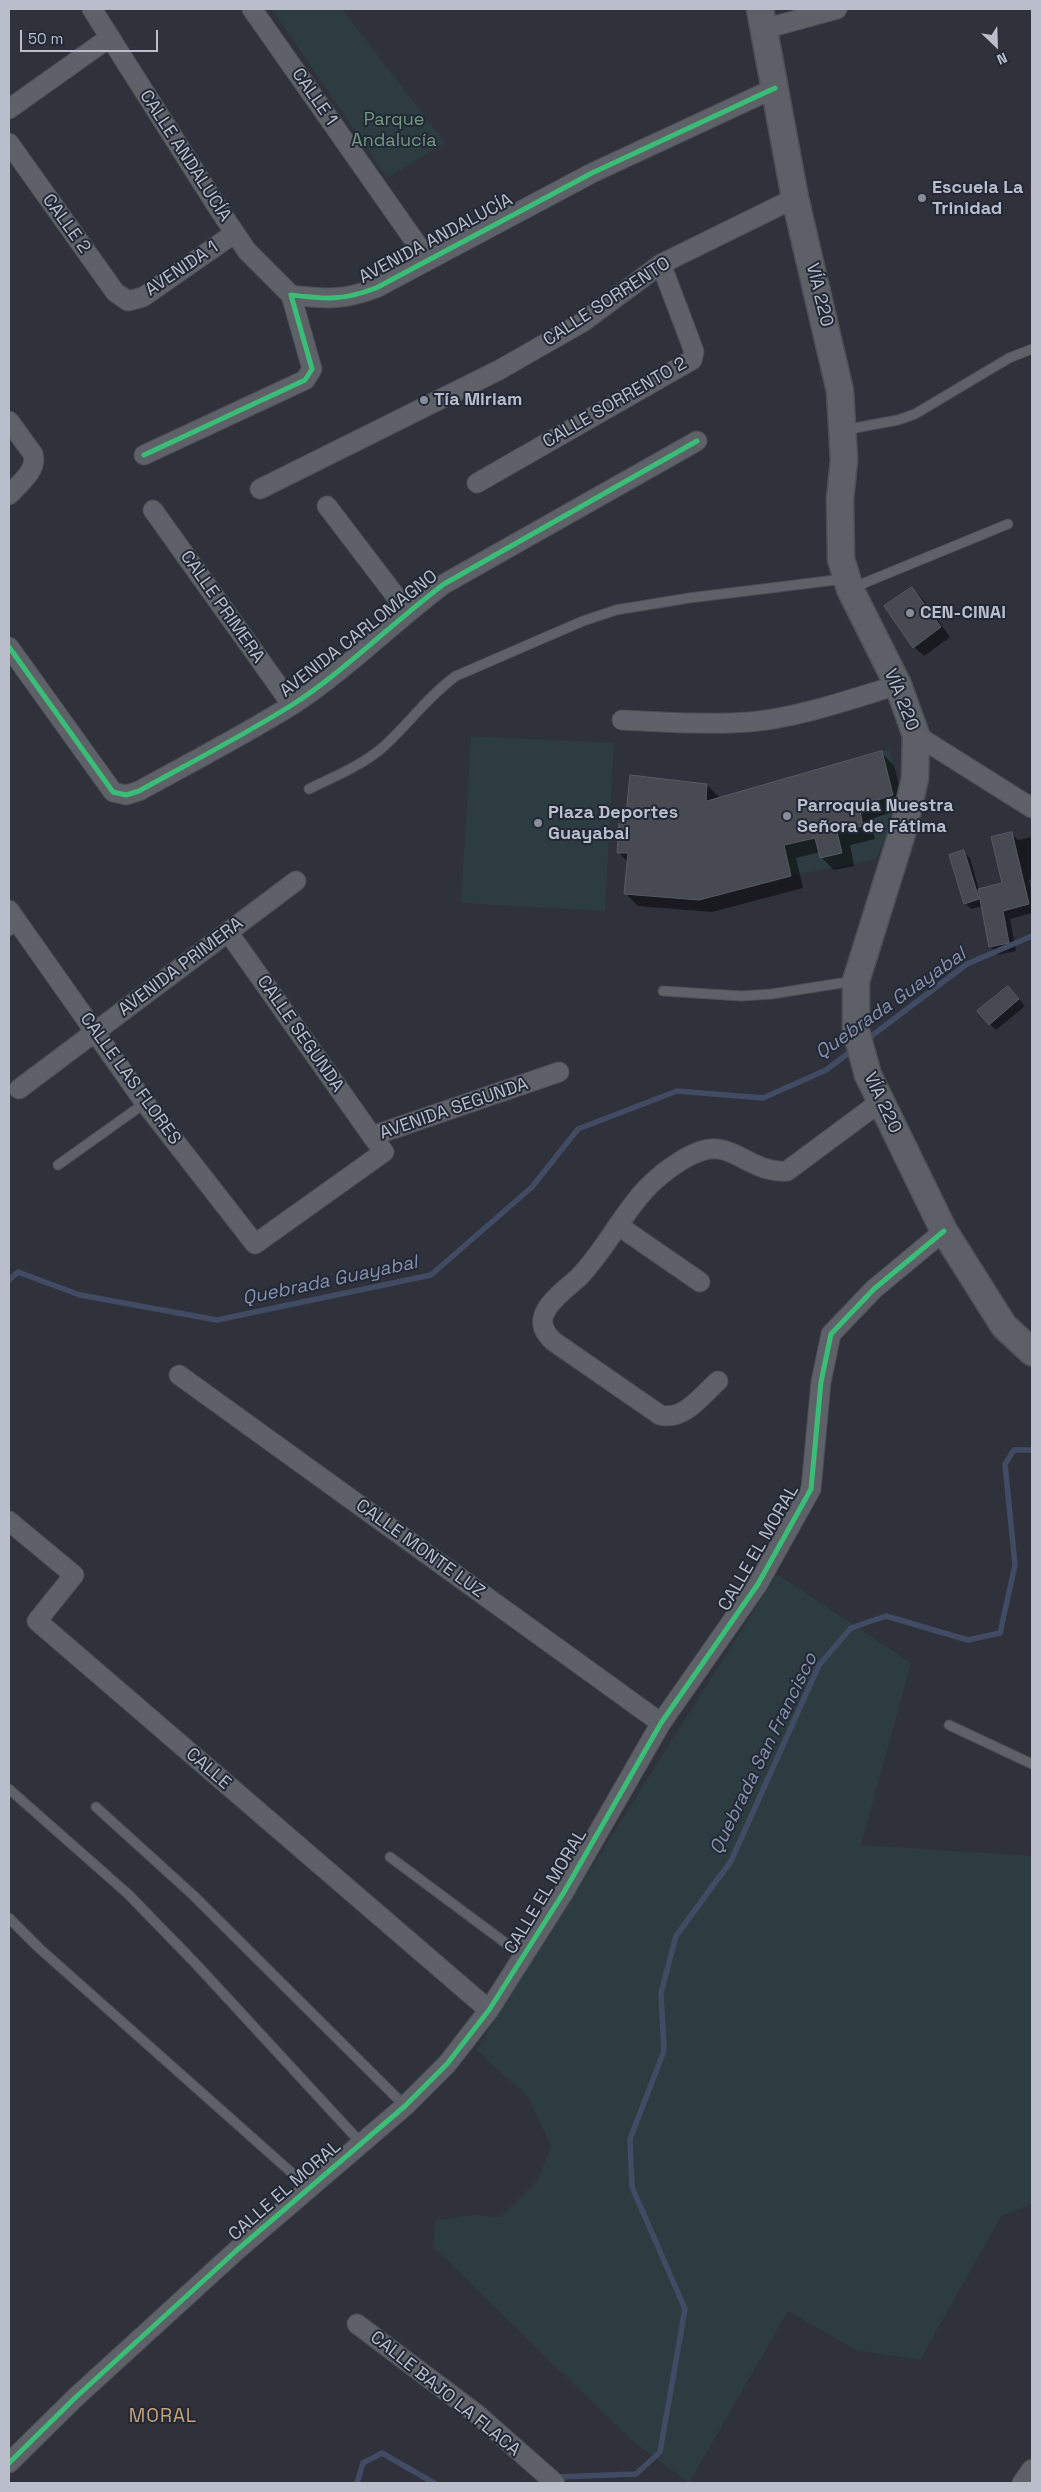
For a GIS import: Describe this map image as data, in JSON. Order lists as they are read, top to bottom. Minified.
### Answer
{"streets":{"main road":["VÍA 220"],"street":["CALLE 1","CALLE ANDALUCÍA","CALLE 2","AVENIDA ANDALUCÍA","AVENIDA 1","CALLE SORRENTO","CALLE SORRENTO 2","CALLE PRIMERA","AVENIDA CARLOMAGNO","AVENIDA PRIMERA","CALLE SEGUNDA","CALLE LAS FLORES","AVENIDA SEGUNDA","CALLE EL MORAL","CALLE MONTE LUZ","CALLE","CALLE BAJO LA FLACA"]},"crossings":[["CALLE 1","AVENIDA ANDALUCÍA"],["CALLE ANDALUCÍA","AVENIDA ANDALUCÍA"],["CALLE ANDALUCÍA","AVENIDA 1"],["CALLE 2","AVENIDA 1"],["AVENIDA ANDALUCÍA","VÍA 220"],["VÍA 220","CALLE SORRENTO"],["VÍA 220","CALLE EL MORAL"],["CALLE SORRENTO","CALLE SORRENTO 2"],["CALLE PRIMERA","AVENIDA CARLOMAGNO"],["AVENIDA PRIMERA","CALLE SEGUNDA"],["AVENIDA PRIMERA","CALLE LAS FLORES"],["CALLE SEGUNDA","AVENIDA SEGUNDA"],["CALLE LAS FLORES","AVENIDA SEGUNDA"],["CALLE EL MORAL","CALLE MONTE LUZ"],["CALLE EL MORAL","CALLE"]],"districts":["MORAL"],"water":["Quebrada Guayabal","Quebrada San Francisco"],"parks":["Parque Andalucía"],"places":["Escuela La Trinidad","Tía Miriam","CEN-CINAI","Parroquia Nuestra Señora de Fátima","Plaza Deportes Guayabal"],"scale_bar":"50 m","north":"bottom right"}
